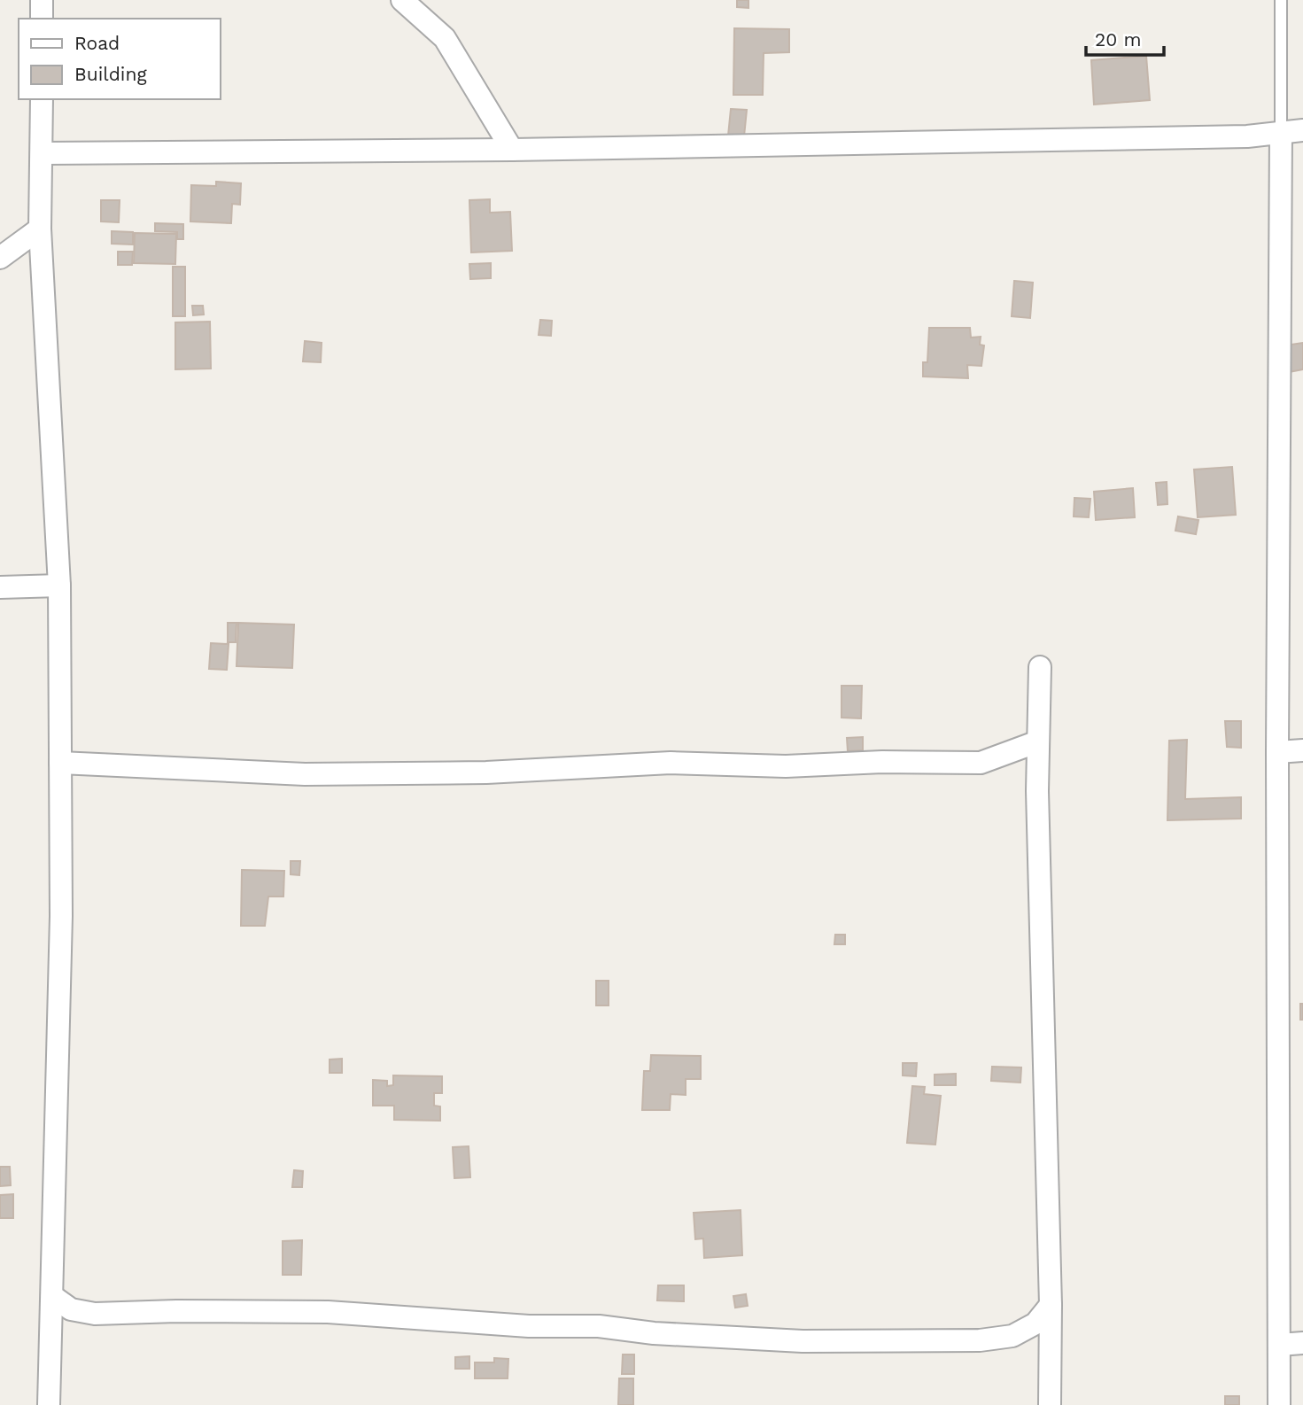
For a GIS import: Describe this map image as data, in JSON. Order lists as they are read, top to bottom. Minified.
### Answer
{"legend":["Road","Building"],"scale_bar":"20 m"}
